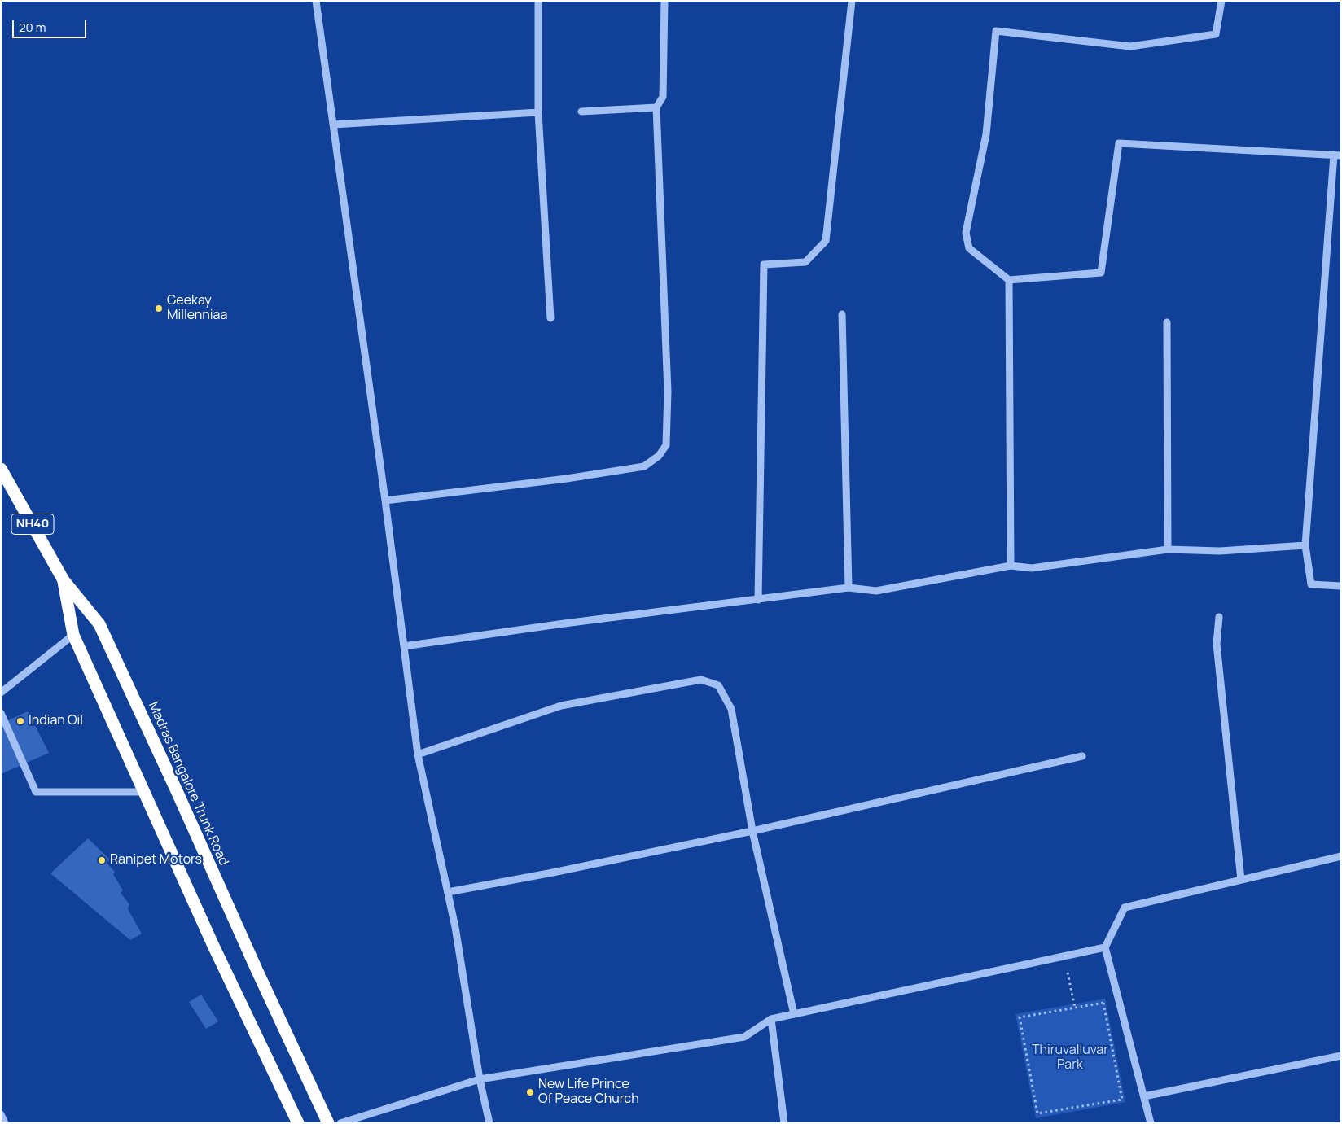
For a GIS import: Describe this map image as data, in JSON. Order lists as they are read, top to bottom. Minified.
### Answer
{"streets":{"highway":["NH40","Madras Bangalore Trunk Road"]},"crossings":[["NH40","Madras Bangalore Trunk Road"]],"parks":["Thiruvalluvar Park"],"places":["Geekay Millenniaa","Indian Oil","Ranipet Motors","New Life Prince Of Peace Church"],"scale_bar":"20 m"}
